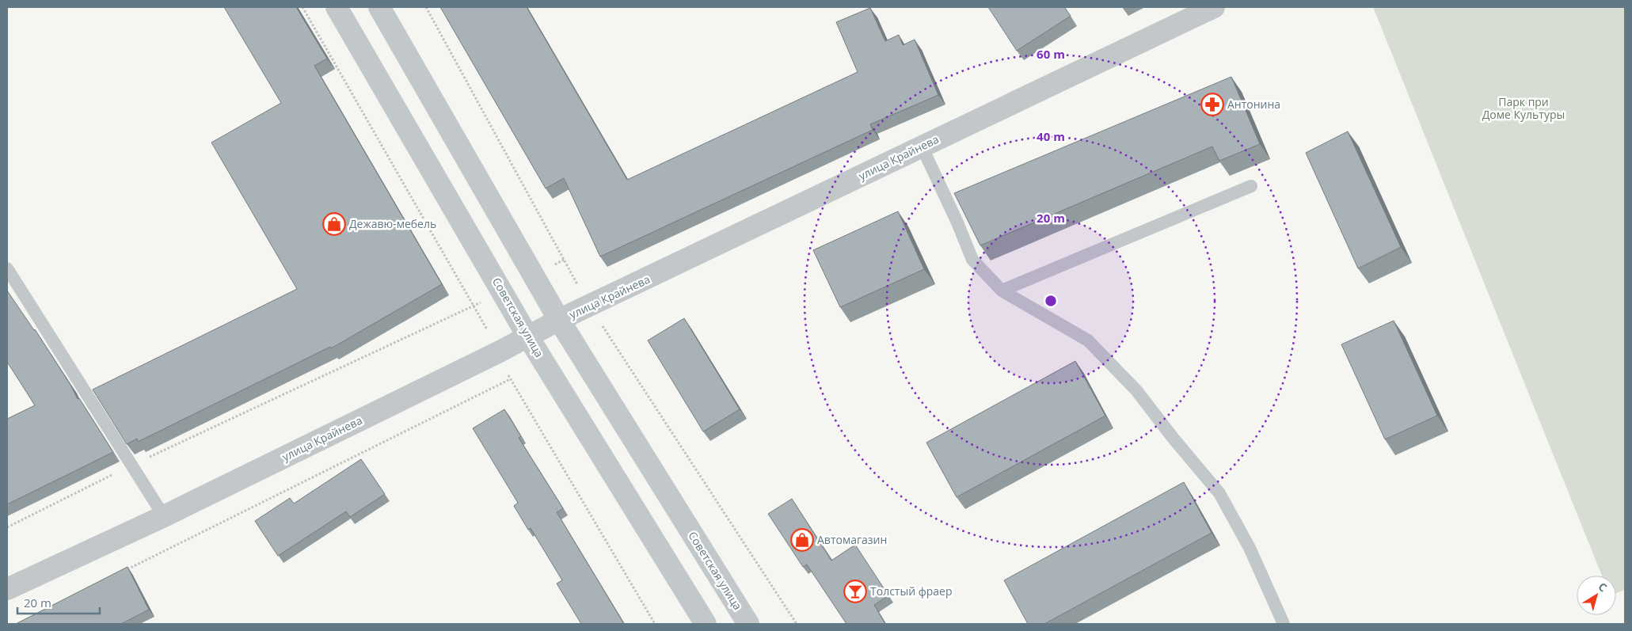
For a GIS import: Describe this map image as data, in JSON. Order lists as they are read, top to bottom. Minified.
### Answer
{"streets":{"street":["улица Крайнева","Советская улица"]},"crossings":[["улица Крайнева","Советская улица"]],"parks":["Парк при Доме Культуры"],"places":{"pharmacy":["Антонина"],"shop":["Дежавю-мебель","Автомагазин"],"bar":["Толстый фраер"]},"scale_bar":"20 m","north":"top right","rings":["60 m","40 m","20 m"]}
